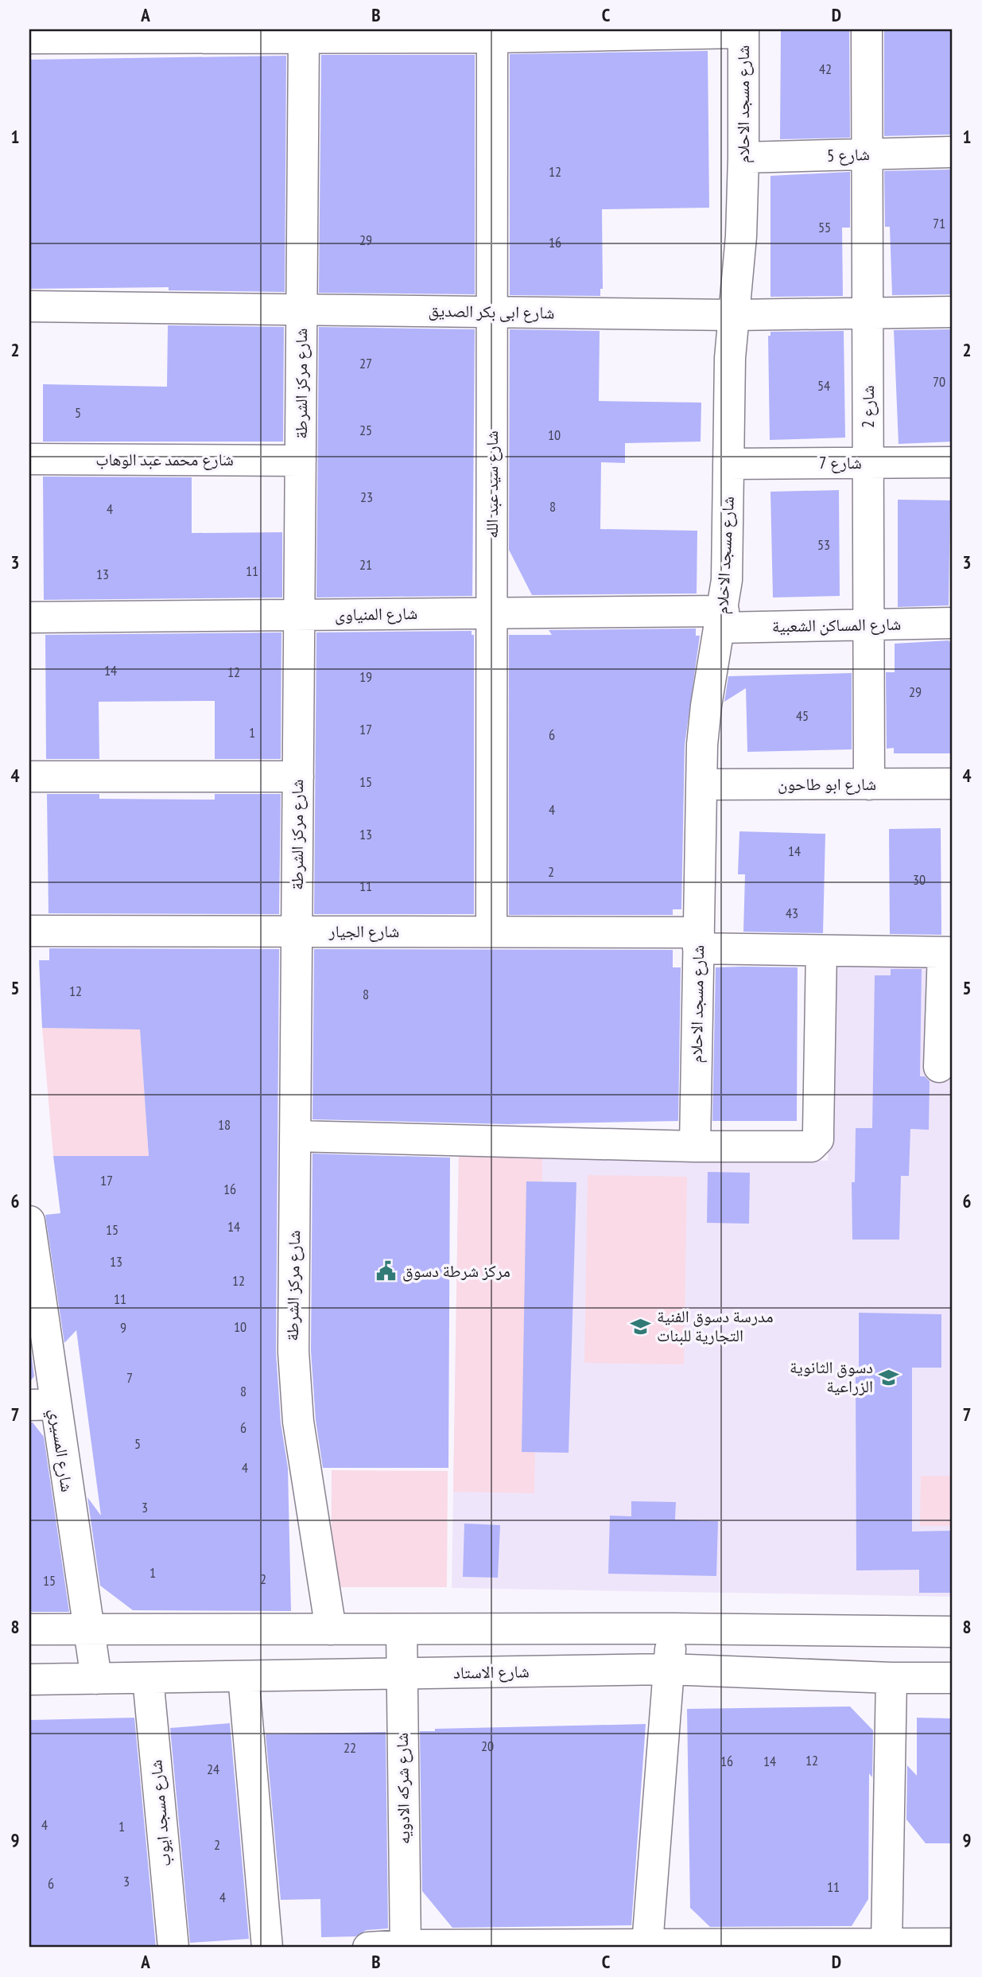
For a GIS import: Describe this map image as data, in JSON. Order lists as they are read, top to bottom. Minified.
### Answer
{"streets":{"street":["شارع مسجد الاحلام","شارع 5","شارع ابى بكر الصديق","شارع مركز الشرطة","شارع 2","شارع محمد عبد الوهاب","شارع 7","شارع سيد عبد الله","شارع المنياوى","شارع المساكن الشعبية","شارع ابو طاحون","شارع الجيار","شارع المسيري","شارع الاستاد","شارع شركه الادويه","شارع مسجد ايوب"]},"crossings":[["شارع مسجد الاحلام","شارع 5"],["شارع مسجد الاحلام","شارع ابى بكر الصديق"],["شارع مسجد الاحلام","شارع 7"],["شارع مسجد الاحلام","شارع المنياوى"],["شارع مسجد الاحلام","شارع المساكن الشعبية"],["شارع مسجد الاحلام","شارع ابو طاحون"],["شارع مسجد الاحلام","شارع الجيار"],["شارع 5","شارع 2"],["شارع ابى بكر الصديق","شارع مركز الشرطة"],["شارع ابى بكر الصديق","شارع 2"],["شارع ابى بكر الصديق","شارع سيد عبد الله"],["شارع مركز الشرطة","شارع محمد عبد الوهاب"],["شارع مركز الشرطة","شارع المنياوى"],["شارع مركز الشرطة","شارع الجيار"],["شارع 2","شارع 7"],["شارع 2","شارع المساكن الشعبية"],["شارع 2","شارع ابو طاحون"],["شارع سيد عبد الله","شارع المنياوى"],["شارع سيد عبد الله","شارع الجيار"],["شارع المنياوى","شارع المساكن الشعبية"],["شارع المسيري","شارع الاستاد"],["شارع الاستاد","شارع شركه الادويه"],["شارع الاستاد","شارع مسجد ايوب"]],"places":{"public building":["مركز شرطة دسوق"],"school or university":["مدرسة دسوق الفنية التجارية للبنات","دسوق الثانوية الزراعية"]},"house_numbers":["42","12","71","55","29","16","27","70","54","5","25","10","23","8","4","53","21","11","13","14","12","19","29","45","17","1","6","15","4","13","14","2","30","11","43","12","8","18","17","16","14","15","13","12","11","10","9","7","8","6","5","4","3","1","2","15","20","22","12","16","14","24","4","1","2","3","6","11","4"],"grid":{"columns":["A","B","C","D"],"rows":["1","2","3","4","5","6","7","8","9"]}}
